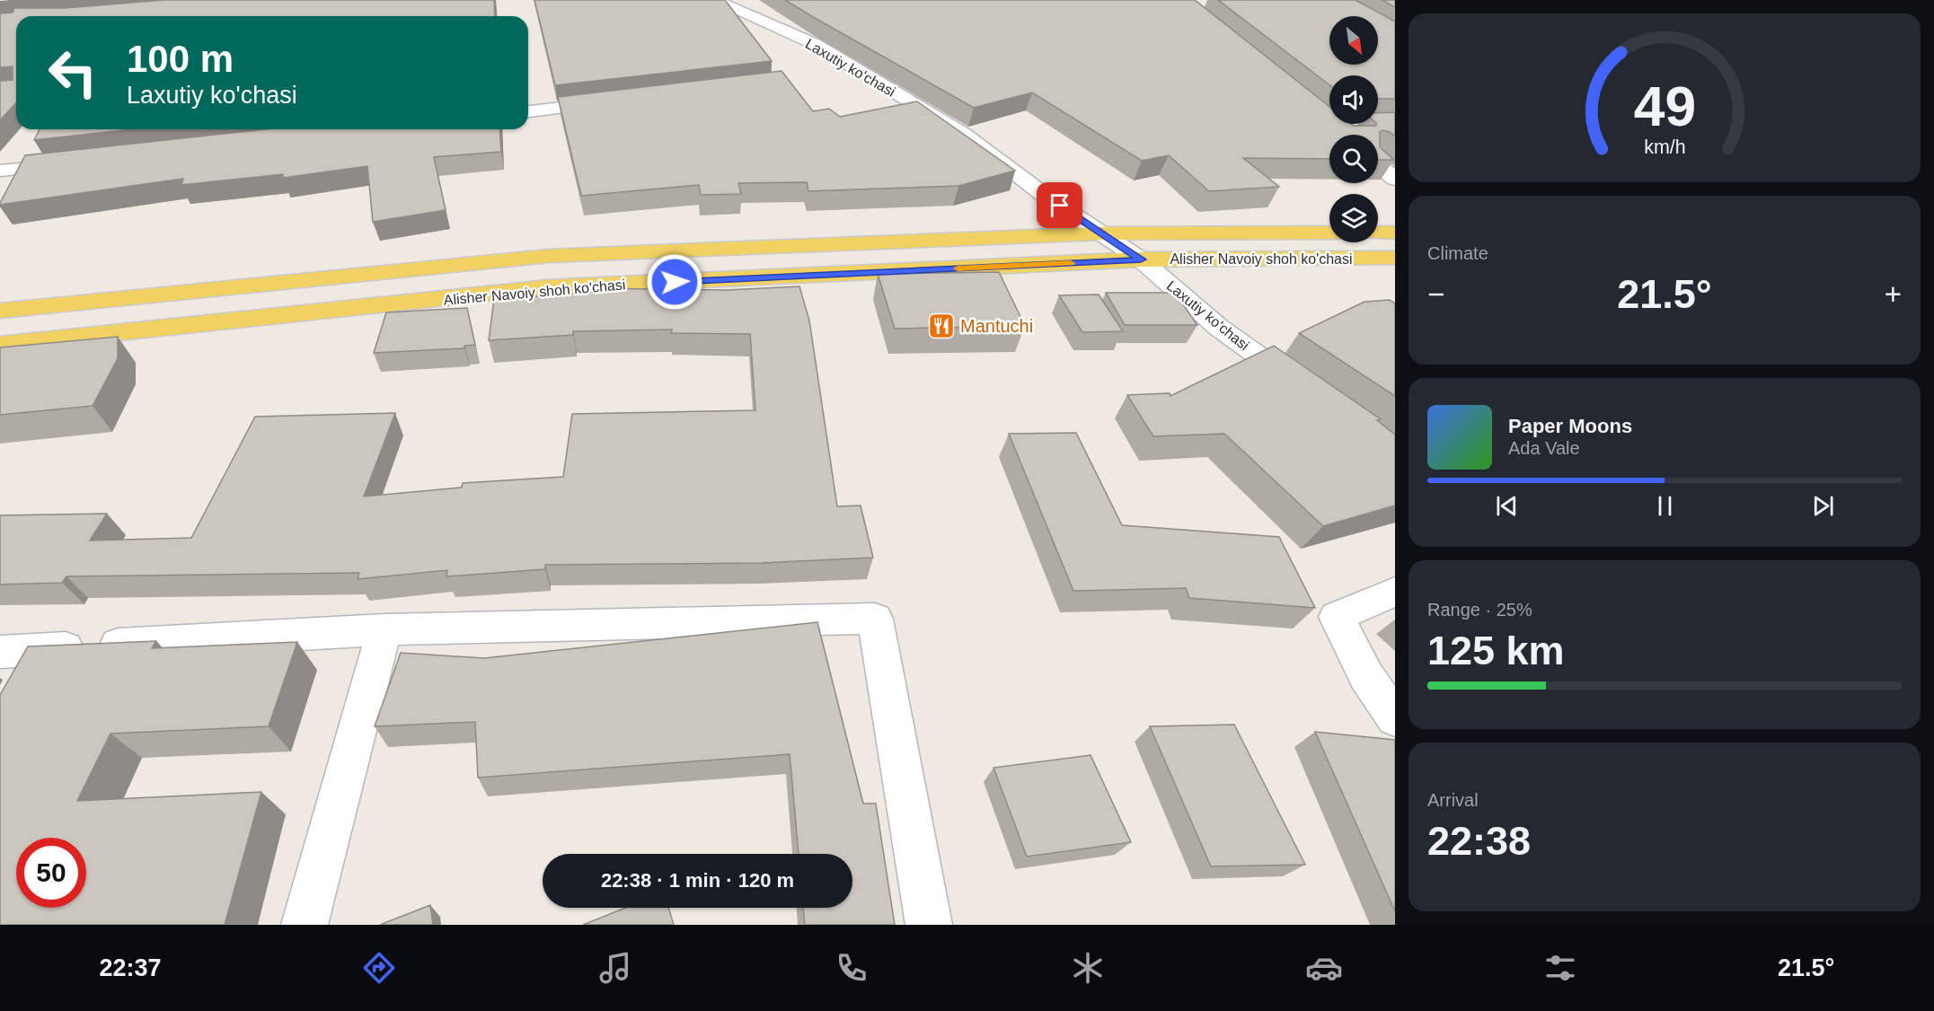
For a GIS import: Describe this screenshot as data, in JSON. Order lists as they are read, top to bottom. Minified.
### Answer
{"streets":{"main road":["Alisher Navoiy shoh ko'chasi"],"street":["Laxutiy ko'chasi"]},"crossings":[["Laxutiy ko'chasi","Alisher Navoiy shoh ko'chasi"]],"places":{"restaurant":["Mantuchi"]},"north":"bottom right","page":{"turn":["100 m","Laxutiy ko'chasi"],"tile":["Climate",["Range · 25%","125 km"],["Arrival","22:38"]],"heat":["−","21.5°","+"],"song":["Paper Moons","Ada Vale"],"limit":"50","trip":"22:38 · 1 min · 120 m","tabs":["22:37","21.5°"],"gauge":["49","km/h"]}}
